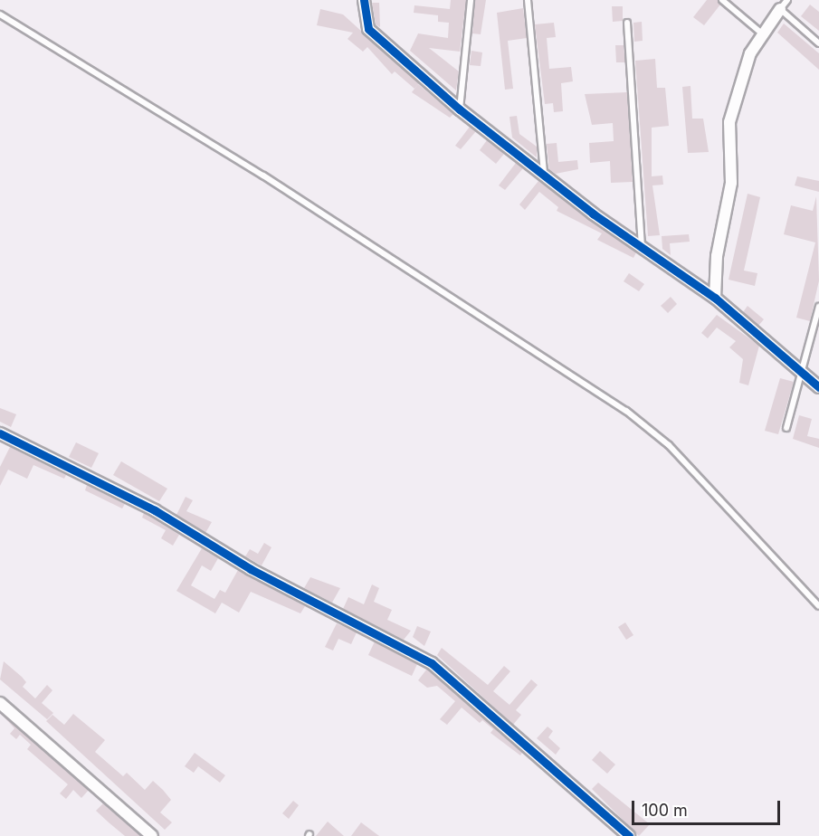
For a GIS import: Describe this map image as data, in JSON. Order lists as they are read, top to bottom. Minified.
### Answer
{"scale_bar":"100 m"}
